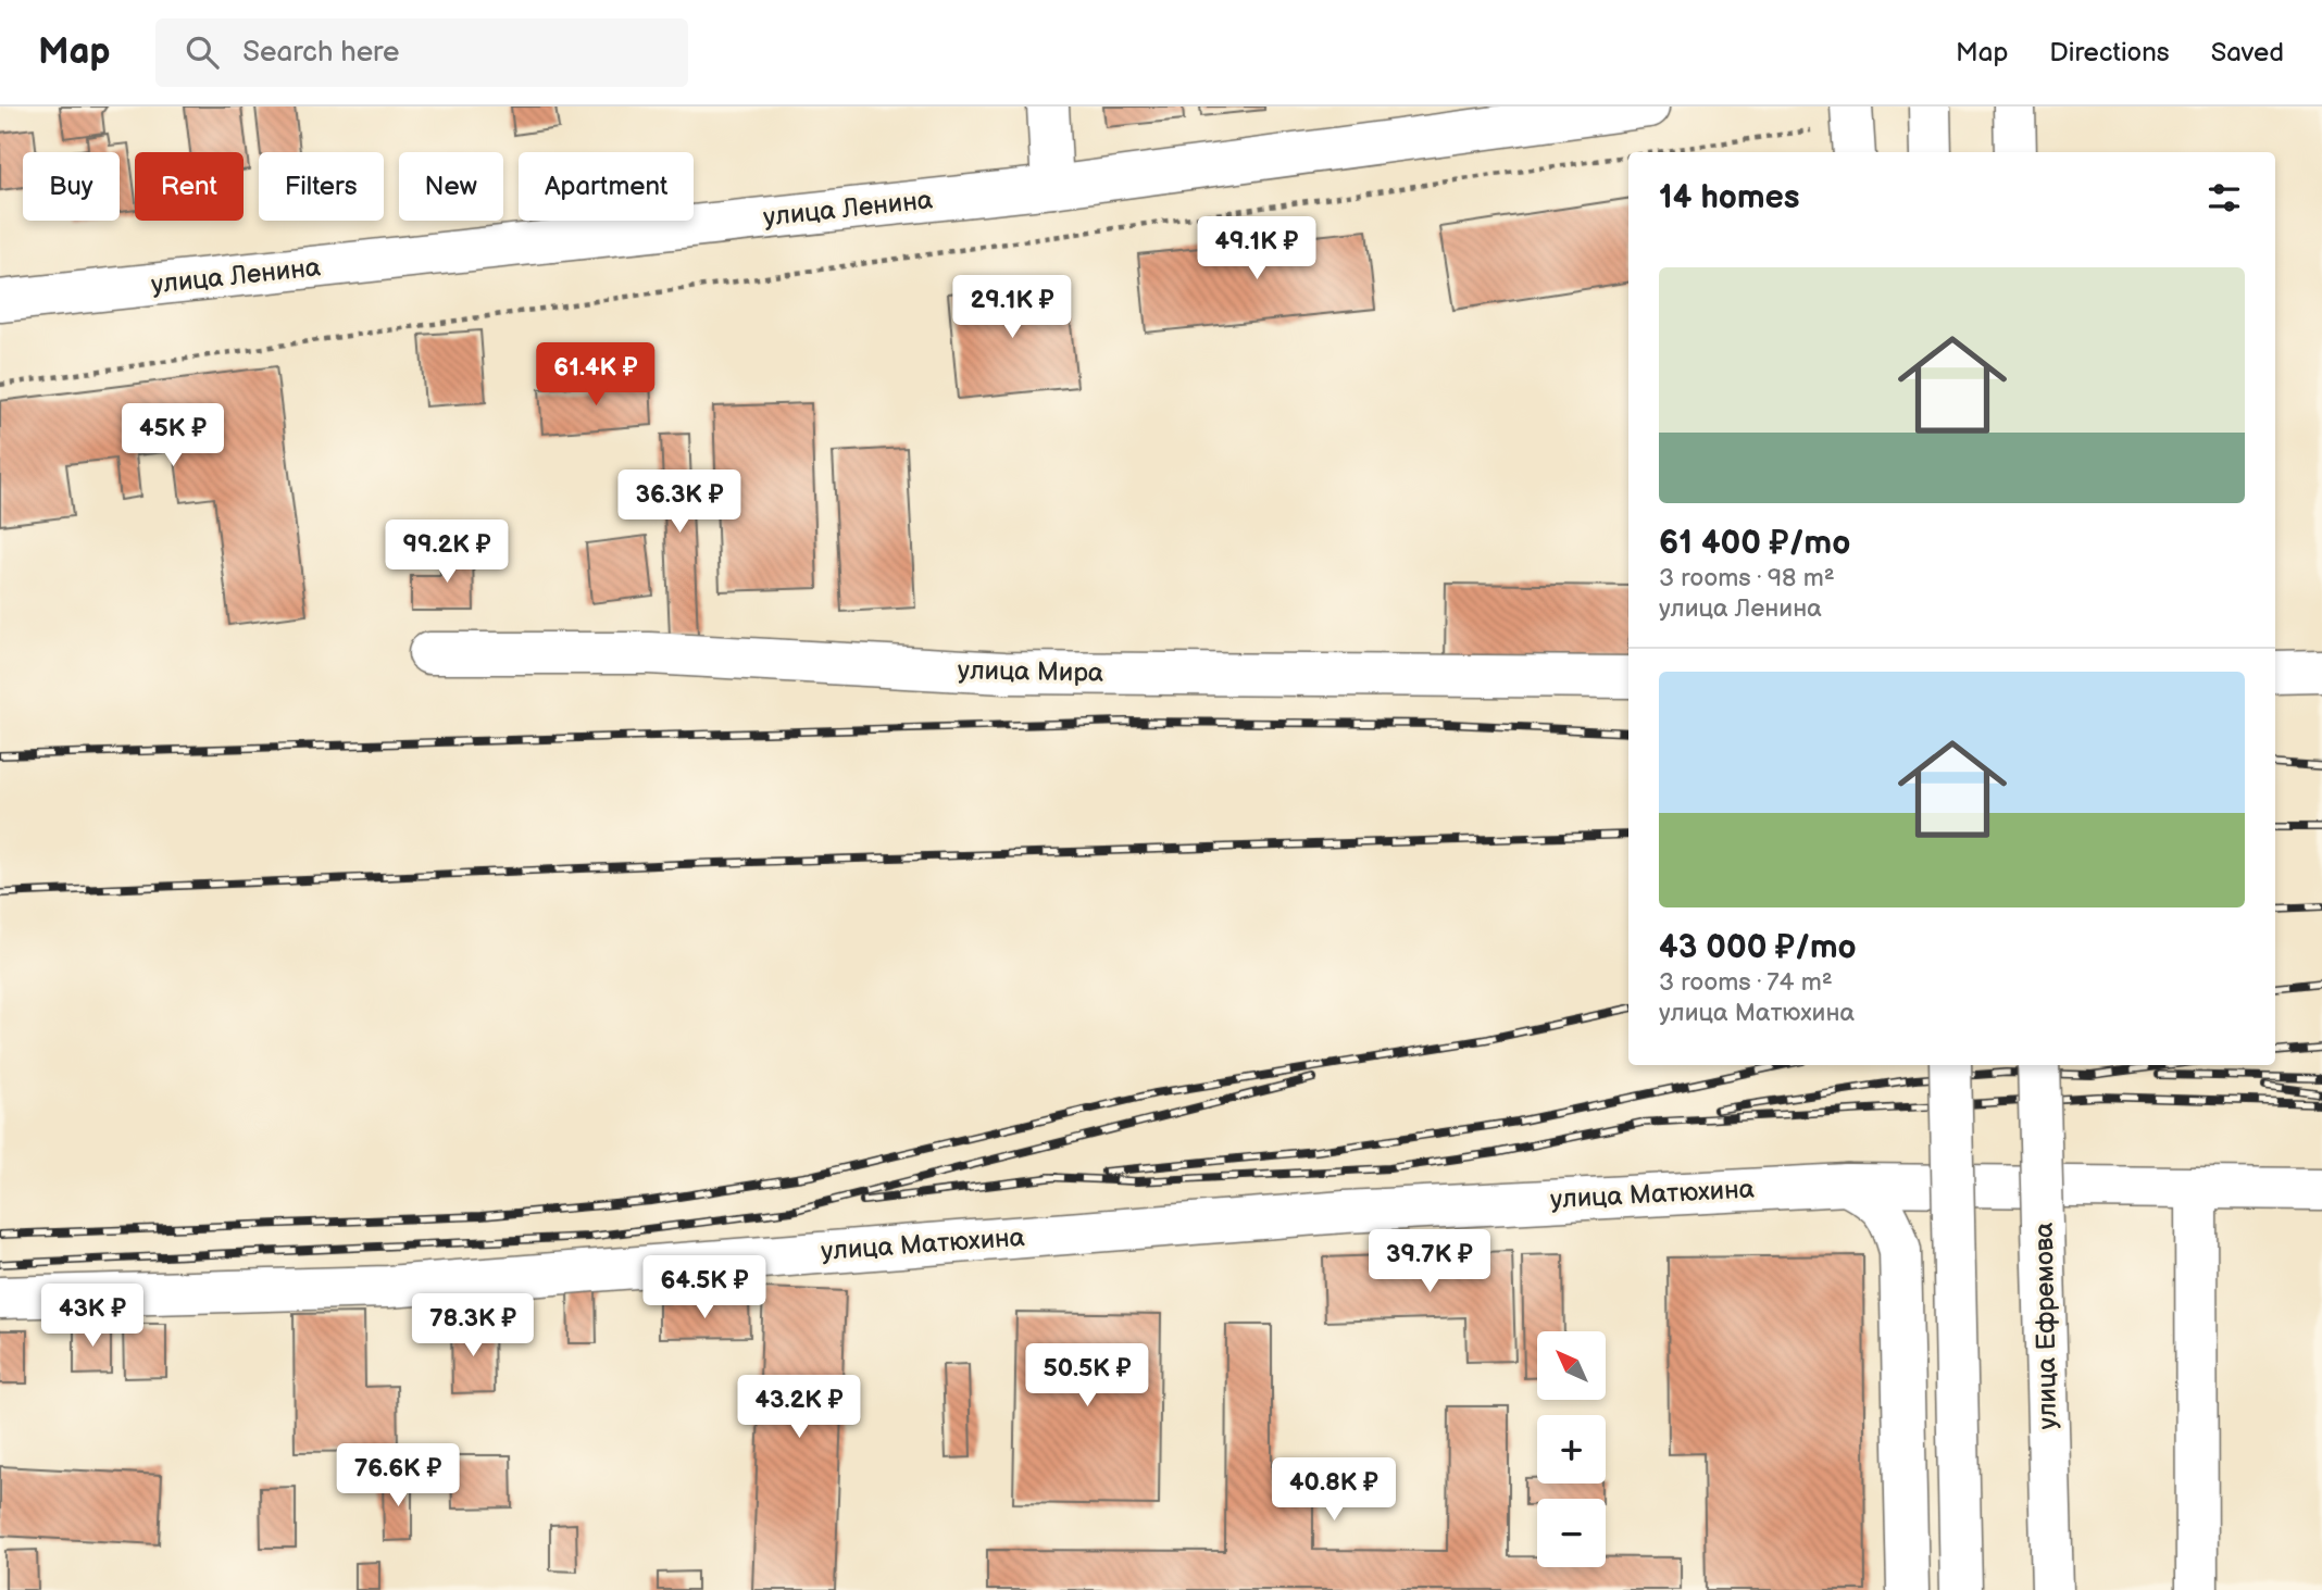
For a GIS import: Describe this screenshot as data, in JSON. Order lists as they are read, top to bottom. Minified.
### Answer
{"streets":{"street":["улица Ленина","улица Мира","улица Матюхина","улица Ефремова"]},"north":"top left","page":{"header":"Map","search":"Search here","nav":["Map","Directions","Saved"],"chip":["Buy","Rent","Filters","New","Apartment"],"heading":"14 homes","price":["49.1K ₽","29.1K ₽","61.4K ₽","45K ₽","36.3K ₽","99.2K ₽","39.7K ₽","64.5K ₽","43K ₽","78.3K ₽","50.5K ₽","43.2K ₽","76.6K ₽","40.8K ₽"],"list":[{"name":"61 400 ₽/mo","note":"3 rooms · 98 m² · улица Ленина"},{"name":"43 000 ₽/mo","note":"3 rooms · 74 m² · улица Матюхина"}],"map_buttons":["+","−"]}}
